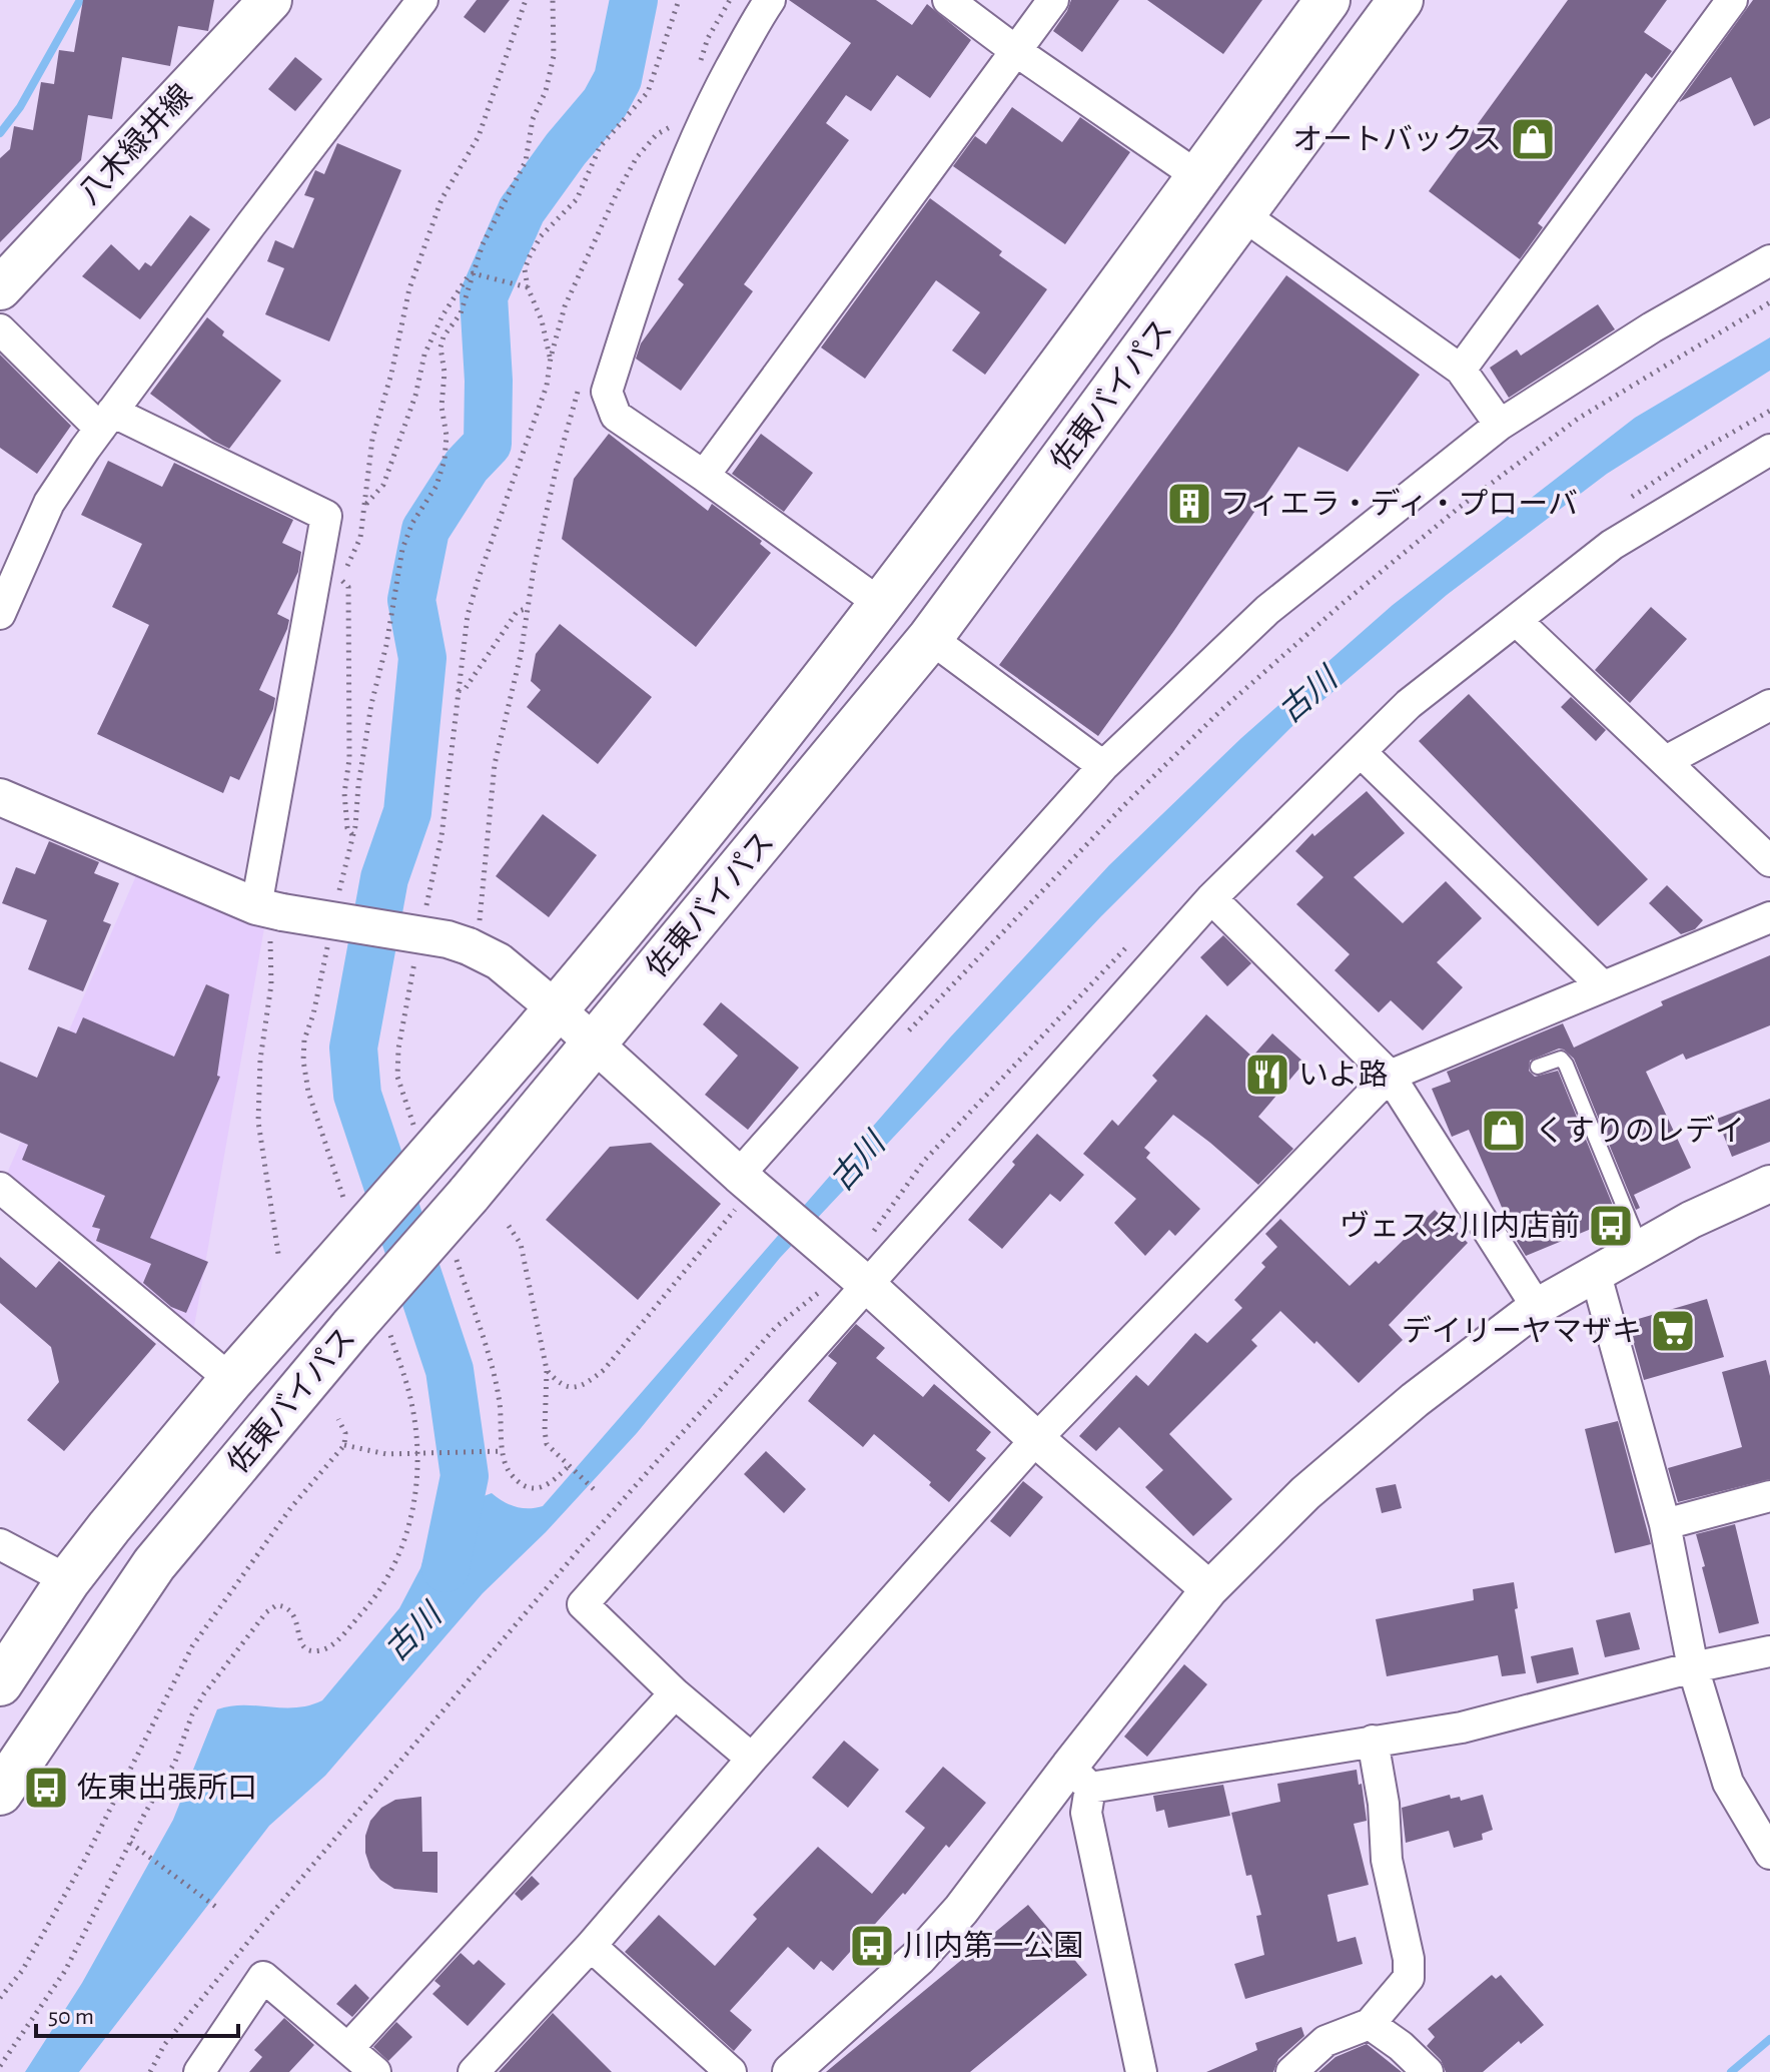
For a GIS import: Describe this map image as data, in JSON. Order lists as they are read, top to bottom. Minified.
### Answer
{"streets":{"highway":["佐東バイパス"],"main road":["八木緑井線"]},"water":["古川"],"places":{"shop":["オートバックス","くすりのレデイ"],"building":["フィエラ・ディ・プローバ"],"restaurant":["いよ路"],"bus stop":["ヴェスタ川内店前","佐東出張所口","川内第一公園"],"supermarket":["デイリーヤマザキ"]},"scale_bar":"50 m"}
